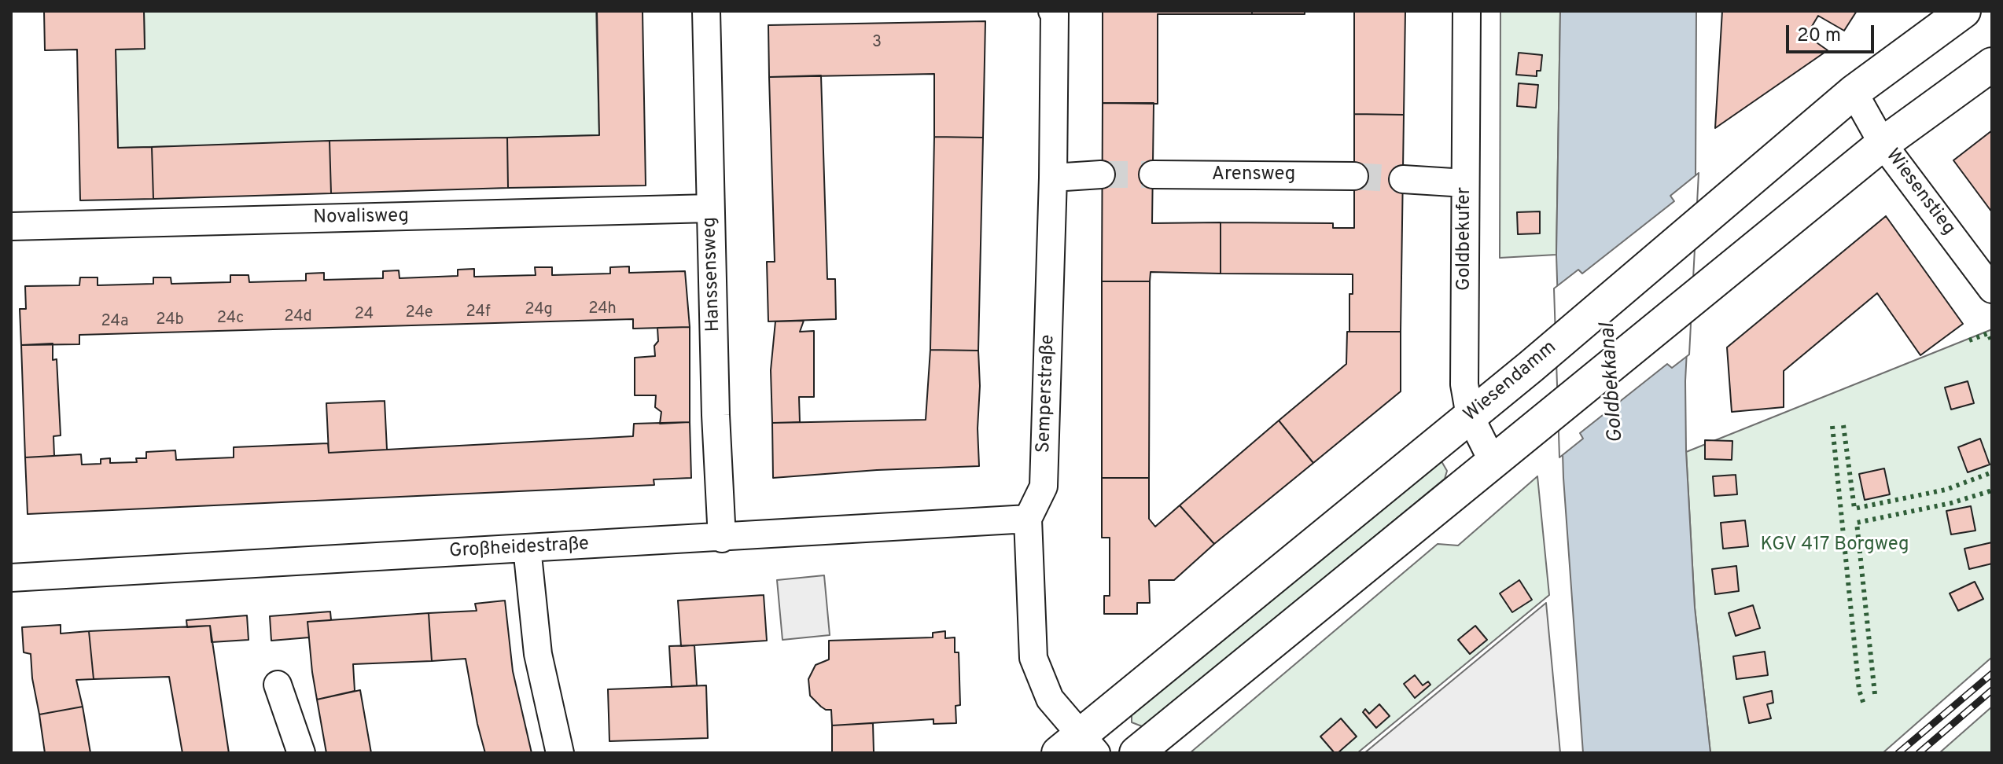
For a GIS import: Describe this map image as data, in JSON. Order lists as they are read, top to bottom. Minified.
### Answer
{"streets":{"street":["Arensweg","Wiesenstieg","Novalisweg","Goldbekufer","Hanssensweg","Wiesendamm","Semperstraße","Großheidestraße"]},"crossings":[["Wiesenstieg","Wiesendamm"],["Novalisweg","Hanssensweg"],["Goldbekufer","Wiesendamm"],["Hanssensweg","Großheidestraße"],["Wiesendamm","Semperstraße"],["Semperstraße","Großheidestraße"]],"water":["Goldbekkanal"],"parks":["KGV 417 Borgweg"],"house_numbers":["3","24h","24g","24f","24e","24","24d","24c","24b","24a"],"scale_bar":"20 m"}
